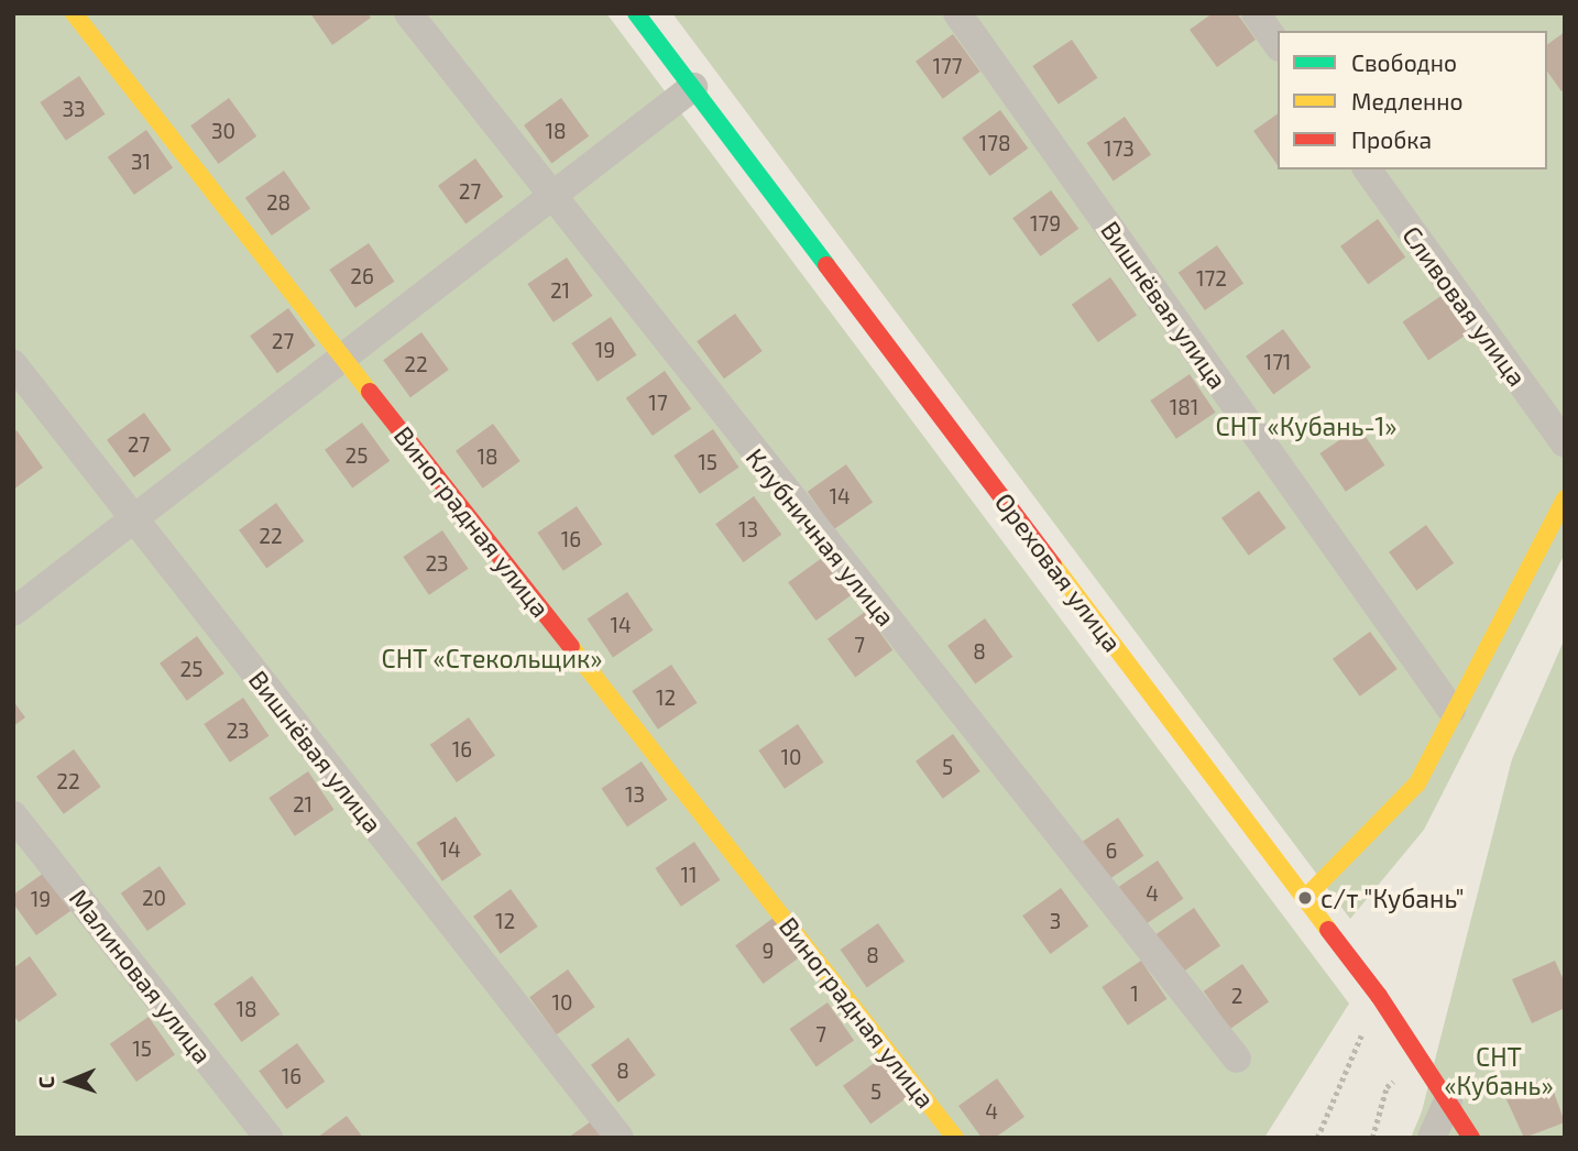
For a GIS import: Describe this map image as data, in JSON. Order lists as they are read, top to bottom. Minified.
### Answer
{"streets":{"street":["Вишнёвая улица","Сливовая улица","Виноградная улица","Клубничная улица","Ореховая улица","Малиновая улица"]},"parks":["СНТ «Кубань-1»","СНТ «Стекольщик»","СНТ «Кубань»"],"places":["с/т \"Кубань\""],"house_numbers":["177","33","30","18","178","173","31","27","28","179","26","172","21","27","19","171","22","17","181","27","25","18","15","14","13","22","16","23","14","7","8","25","12","23","16","10","5","22","13","21","14","6","11","4","20","19","12","3","9","8","1","2","10","18","7","15","8","16","5","4"],"legend":["Свободно","Медленно","Пробка"],"north":"left"}
